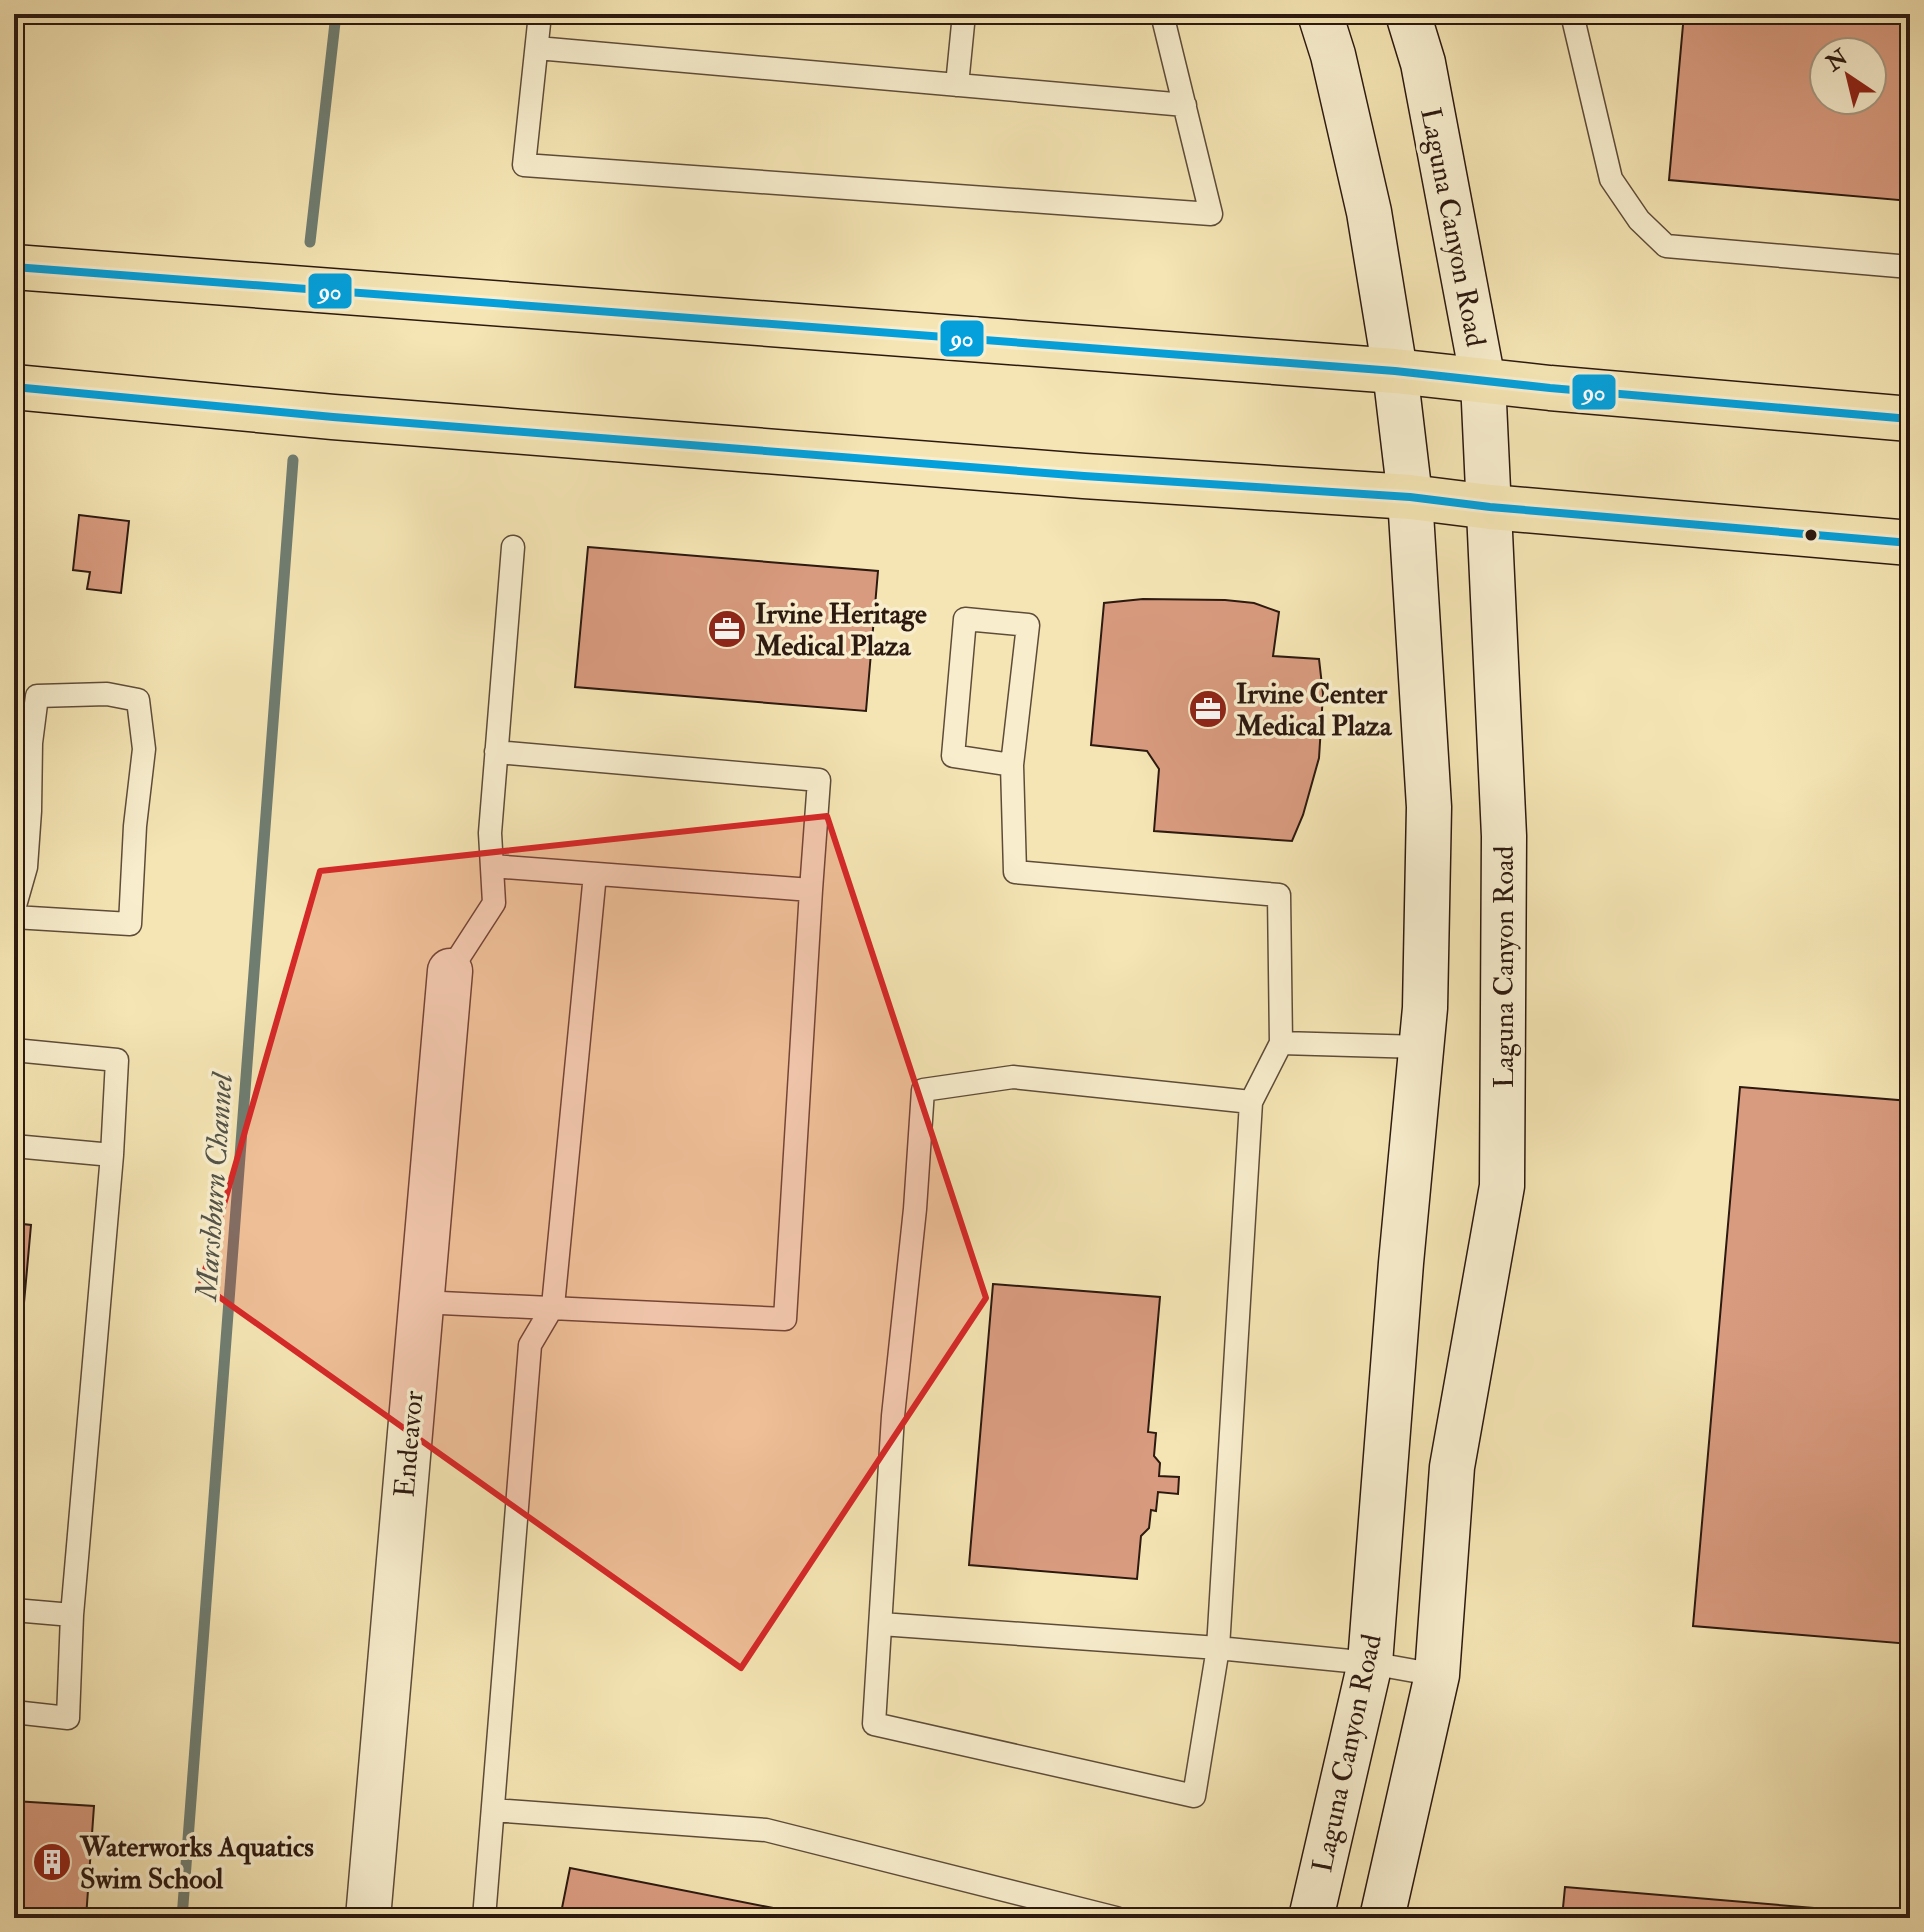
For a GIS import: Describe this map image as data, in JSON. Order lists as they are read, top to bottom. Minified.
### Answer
{"streets":{"main road":["Laguna Canyon Road","Endeavor"]},"water":["Marshburn Channel"],"places":{"office":["Irvine Heritage Medical Plaza","Irvine Center Medical Plaza"],"building":["Waterworks Aquatics Swim School"]},"lines":["transit line 90"],"north":"top left"}
